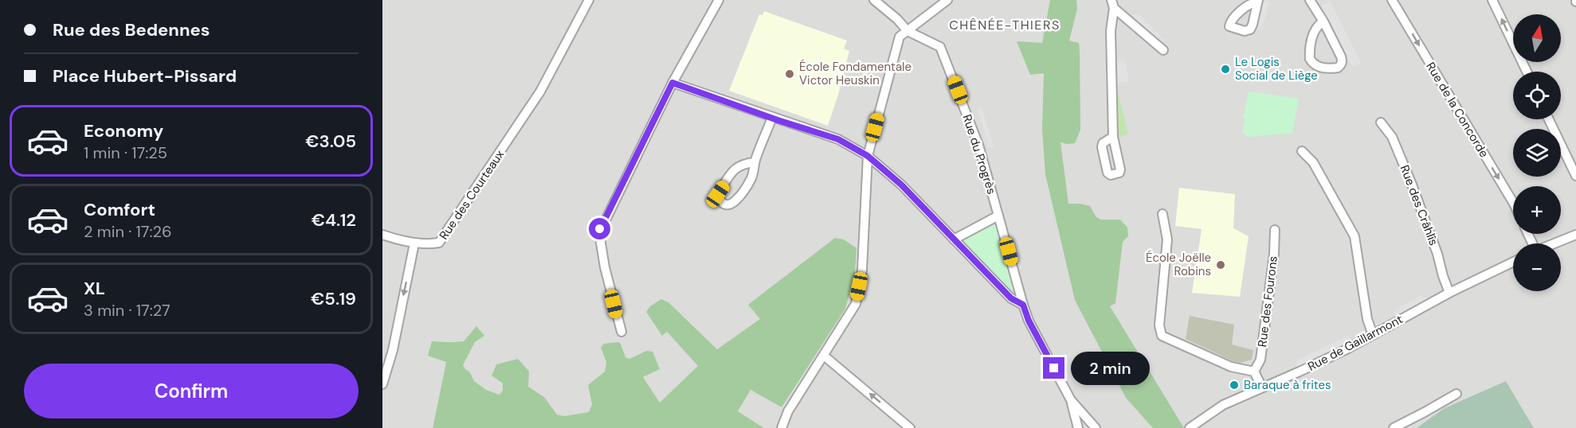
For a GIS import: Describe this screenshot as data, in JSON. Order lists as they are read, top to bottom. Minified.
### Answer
{"streets":{"street":["Rue de la Concorde","Rue du Progrès","Rue des Courteaux","Rue des Crâhlîs","Rue des Fourons","Rue de Gaillarmont"]},"crossings":[["Rue des Crâhlîs","Rue de Gaillarmont"]],"one_way":["Rue de la Concorde"],"districts":["CHÊNÉE-THIERS"],"places":["Le Logis Social de Liège","École Fondamentale Victor Heuskin","École Joëlle Robins","Baraque à frites"],"north":"top","page":{"banner":["Rue des Bedennes","Place Hubert-Pissard"],"map_buttons":["+","−"],"list":[{"name":"Economy","note":"1 min · 17:25","value":"€3.05"},{"name":"Comfort","note":"2 min · 17:26","value":"€4.12"},{"name":"XL","note":"3 min · 17:27","value":"€5.19"}],"bubble":"2 min","buttons":"Confirm"}}
